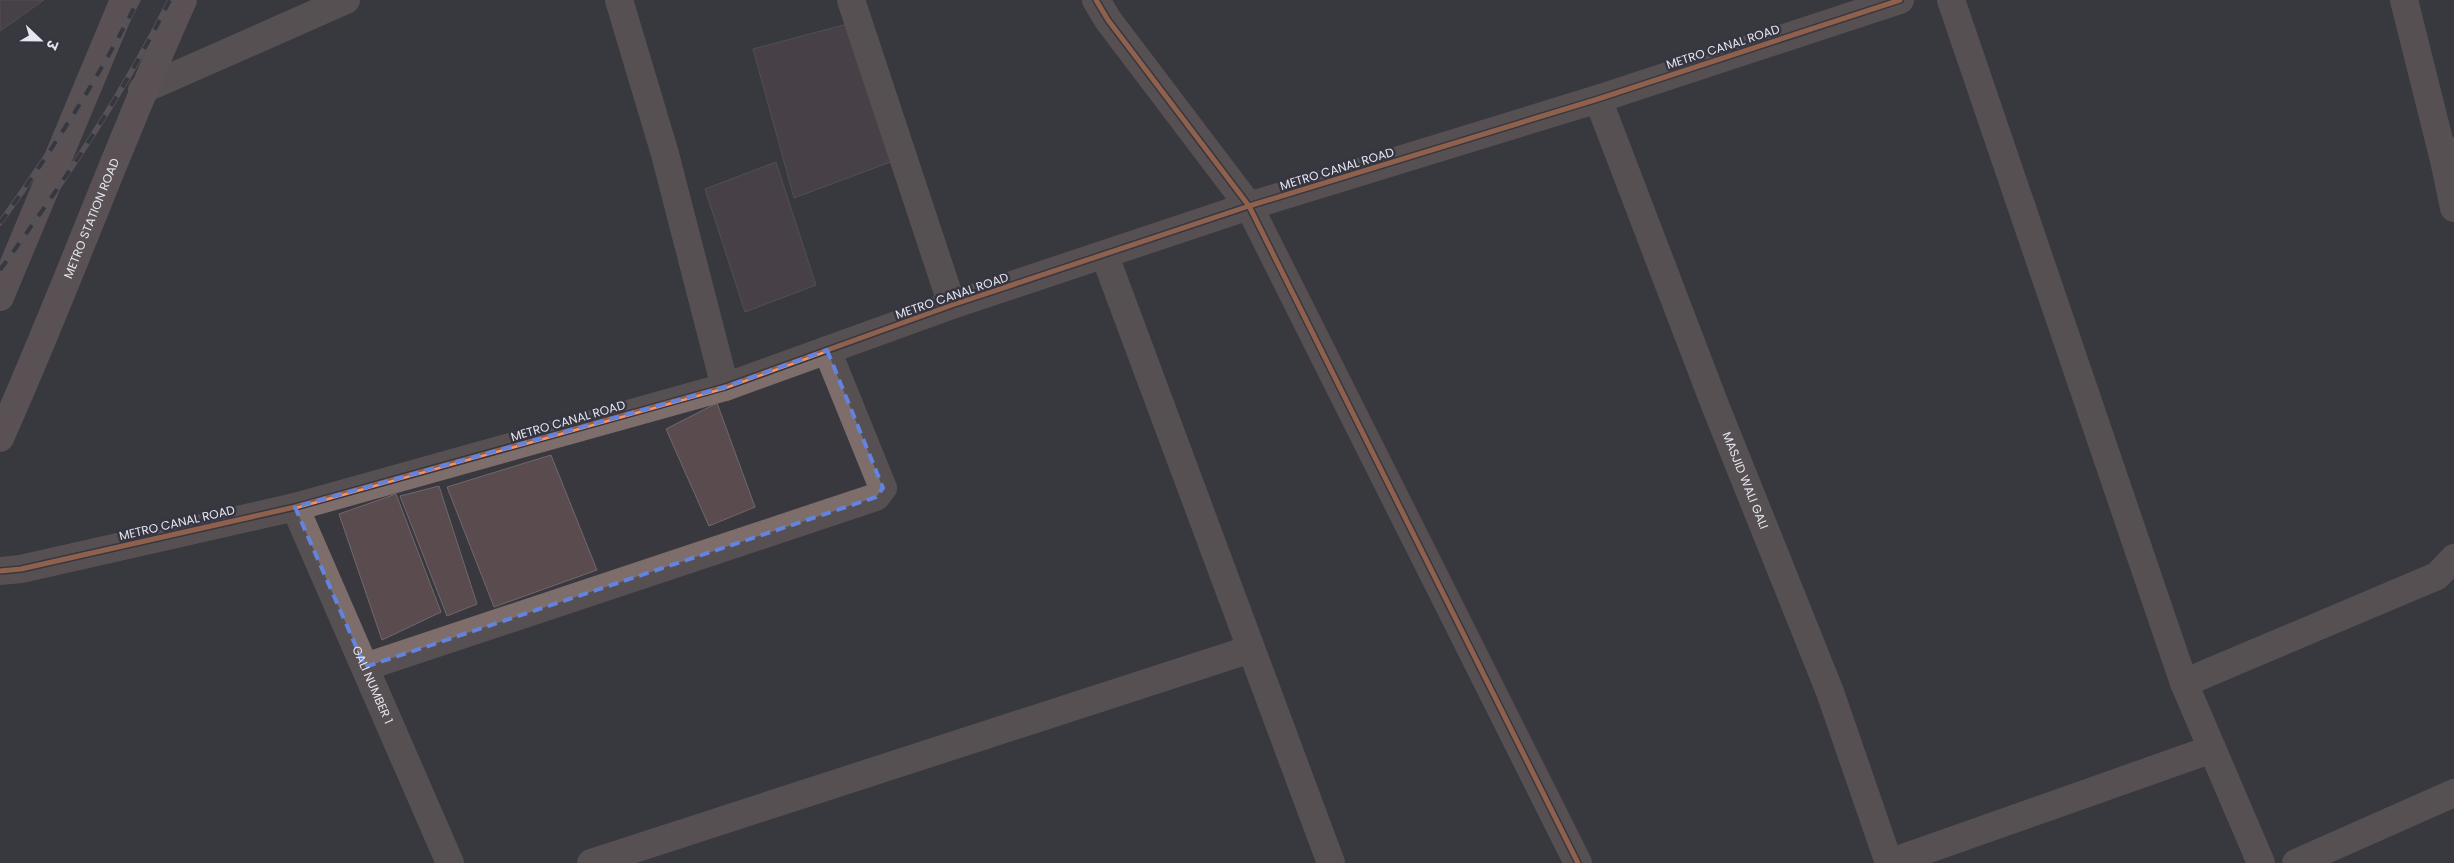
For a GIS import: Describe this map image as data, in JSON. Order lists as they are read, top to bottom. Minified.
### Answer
{"streets":{"street":["METRO CANAL ROAD","METRO STATION ROAD","MASJID WALI GALI","GALI NUMBER 1"]},"crossings":[["METRO CANAL ROAD","MASJID WALI GALI"],["METRO CANAL ROAD","GALI NUMBER 1"]],"north":"right"}
